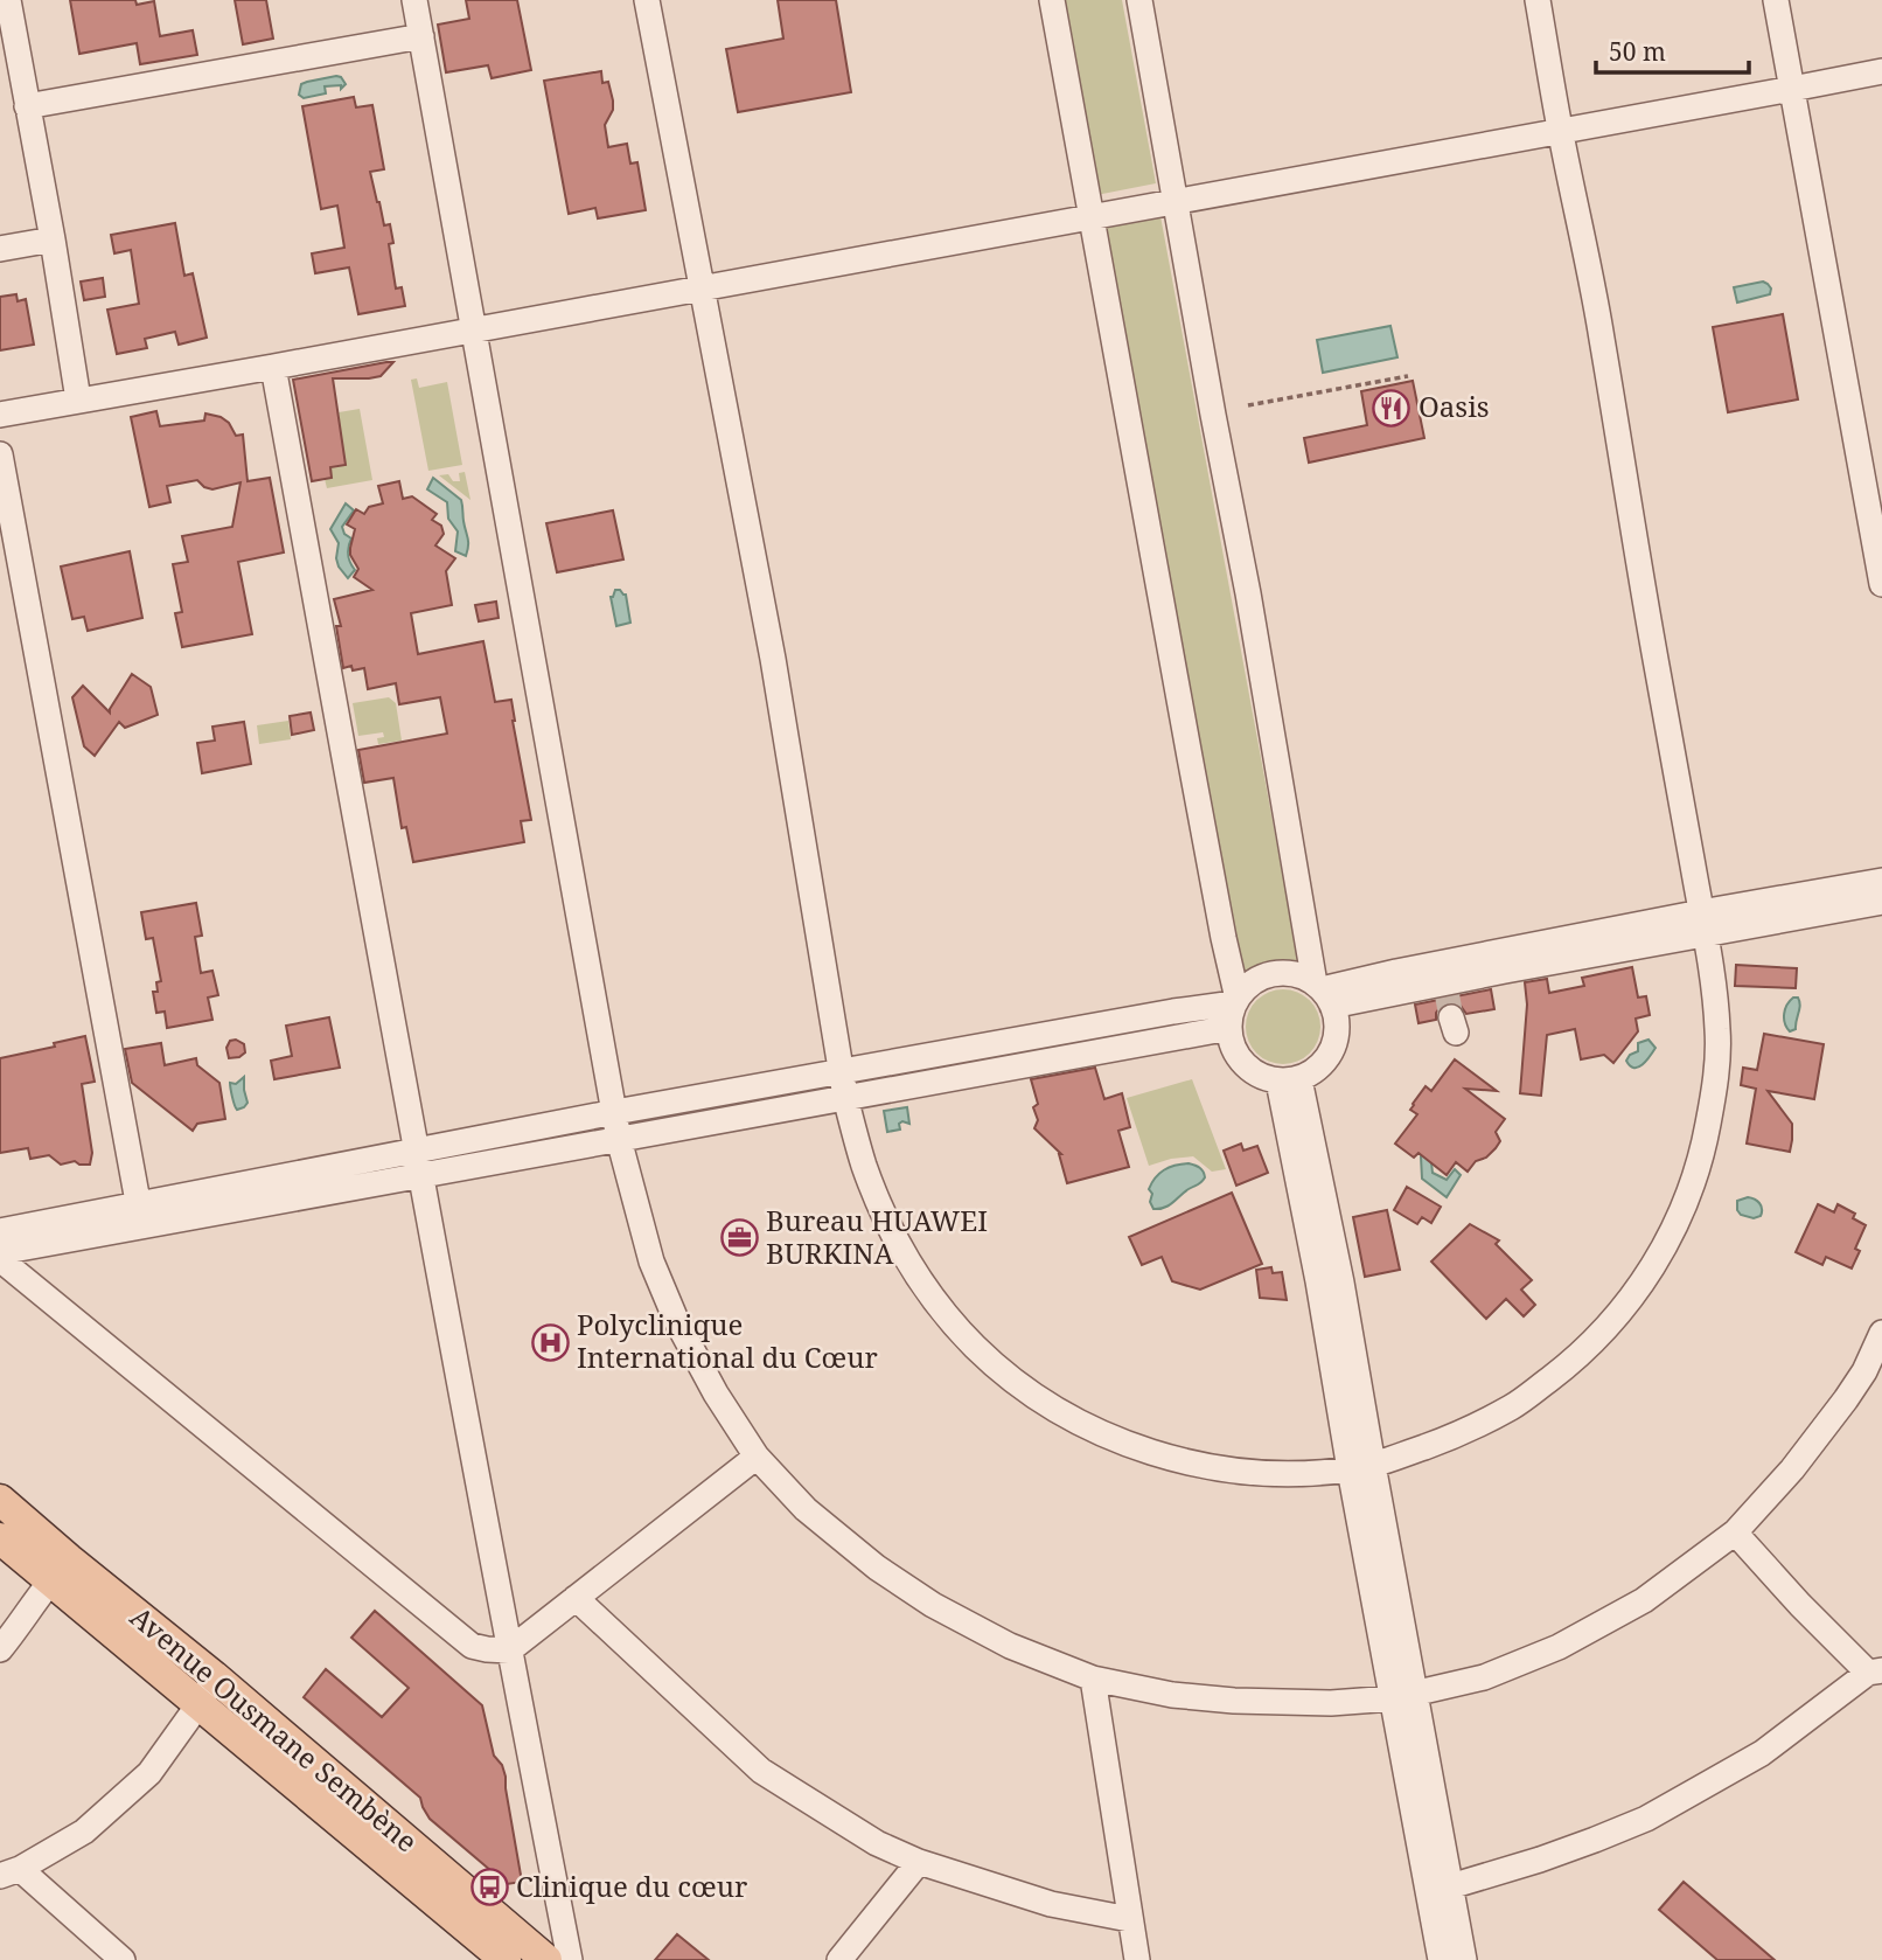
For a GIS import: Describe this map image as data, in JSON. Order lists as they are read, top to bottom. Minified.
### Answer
{"streets":{"main road":["Avenue Ousmane Sembène"]},"places":{"restaurant":["Oasis"],"office":["Bureau HUAWEI BURKINA"],"hospital":["Polyclinique International du Cœur"],"bus stop":["Clinique du cœur"]},"scale_bar":"50 m"}
